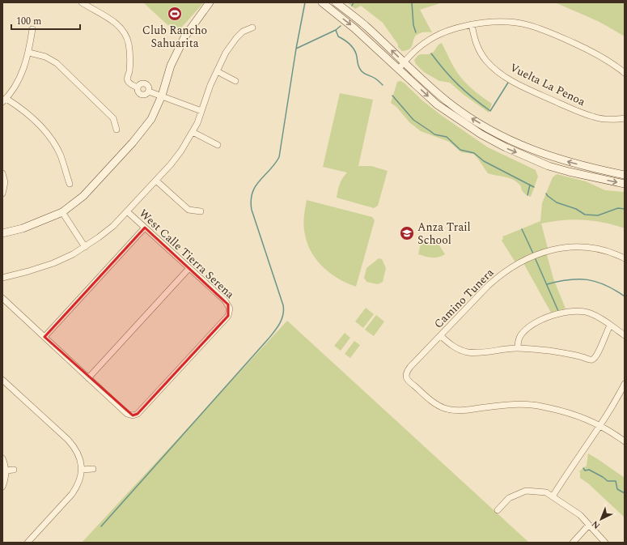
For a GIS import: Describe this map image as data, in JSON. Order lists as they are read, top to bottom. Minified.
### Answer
{"streets":{"street":["Vuelta La Penoa","West Calle Tierra Serena","Camino Tunera"]},"places":{"sports":["Club Rancho Sahuarita"],"school or university":["Anza Trail School"]},"scale_bar":"100 m","north":"bottom left"}
